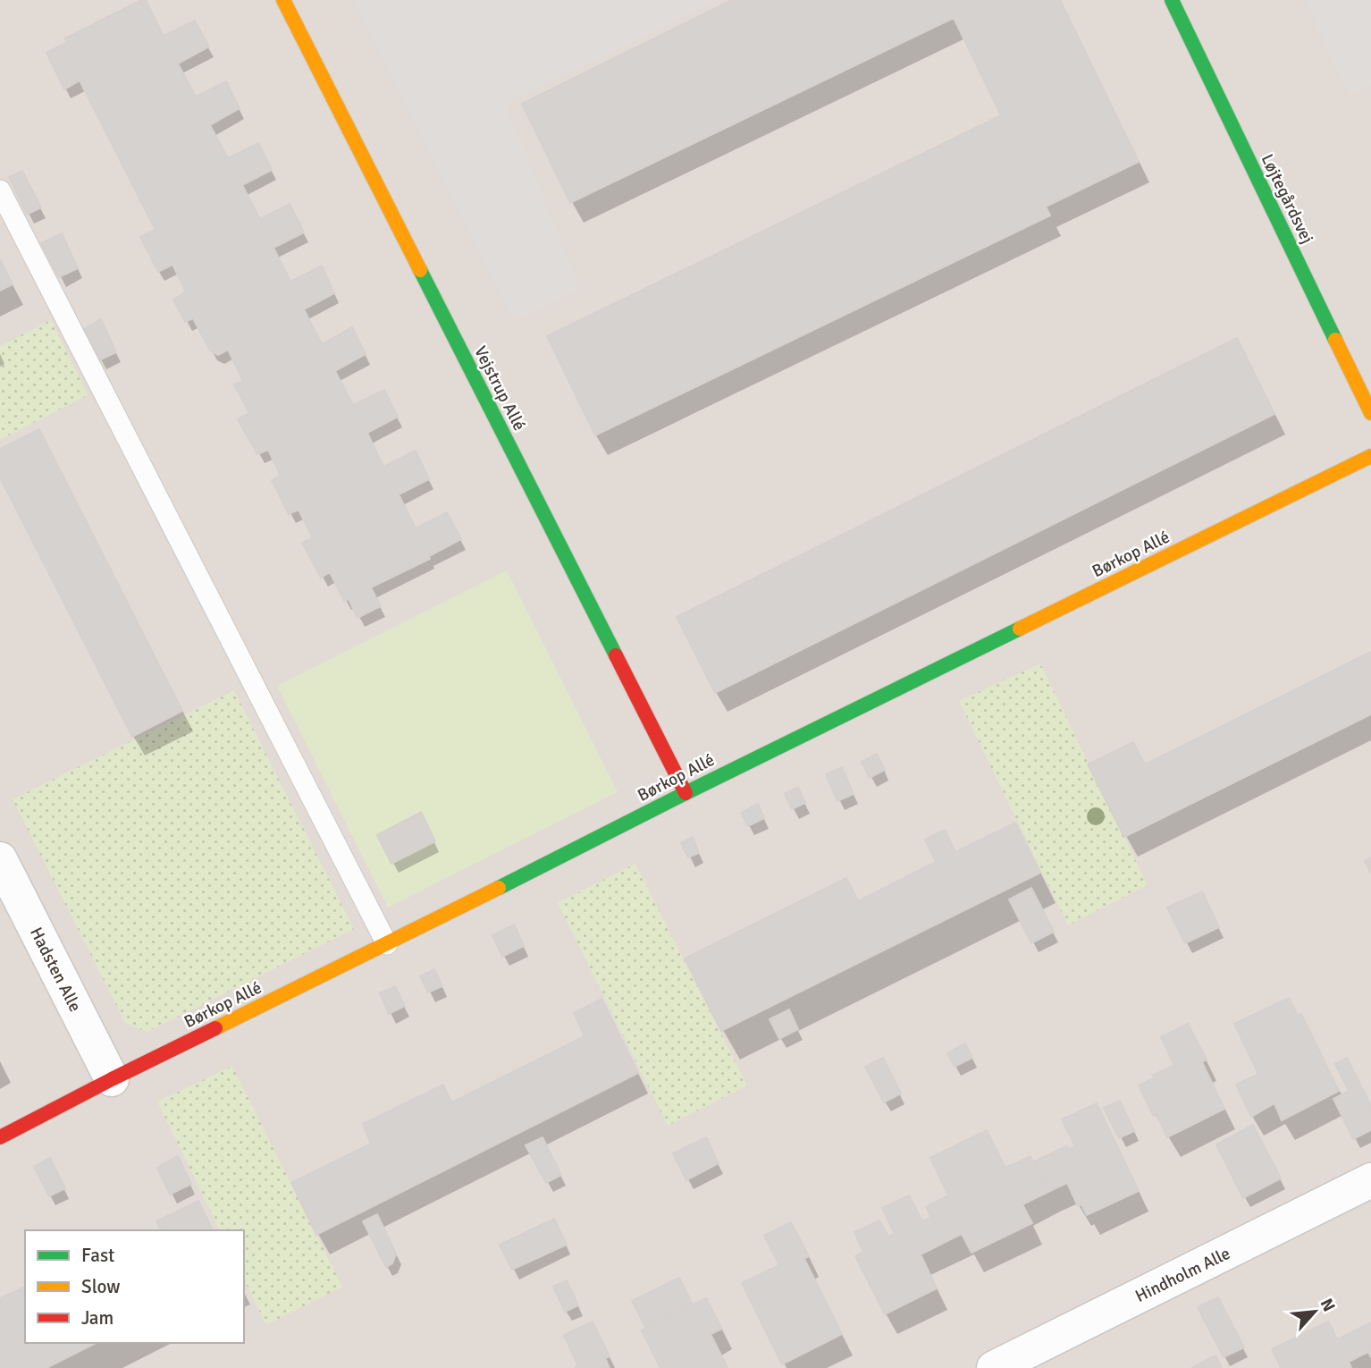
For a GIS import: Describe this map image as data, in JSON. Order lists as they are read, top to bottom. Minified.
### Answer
{"streets":{"street":["Løjtegårdsvej","Vejstrup Allé","Børkop Allé","Hadsten Alle","Hindholm Alle"]},"crossings":[["Vejstrup Allé","Børkop Allé"],["Børkop Allé","Hadsten Alle"]],"legend":["Fast","Slow","Jam"],"north":"top right"}
